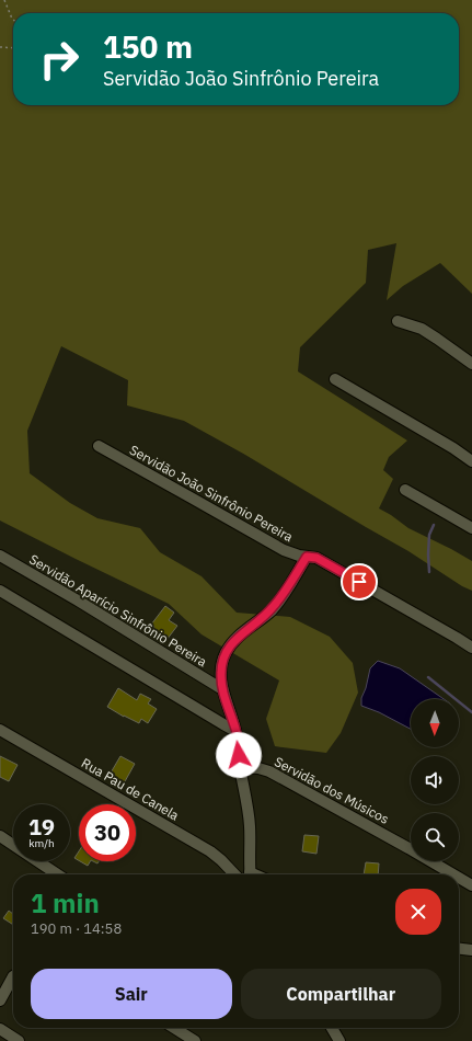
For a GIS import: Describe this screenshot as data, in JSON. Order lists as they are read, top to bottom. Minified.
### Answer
{"streets":{"street":["Servidão João Sinfrônio Pereira","Servidão Aparício Sinfrônio Pereira","Rua Pau de Canela","Servidão dos Músicos"]},"north":"bottom","page":{"turn":["150 m","Servidão João Sinfrônio Pereira"],"speed":"19 km/h","limit":"30","heading":["1 min","190 m · 14:58"],"buttons":["Sair","Compartilhar"]}}
